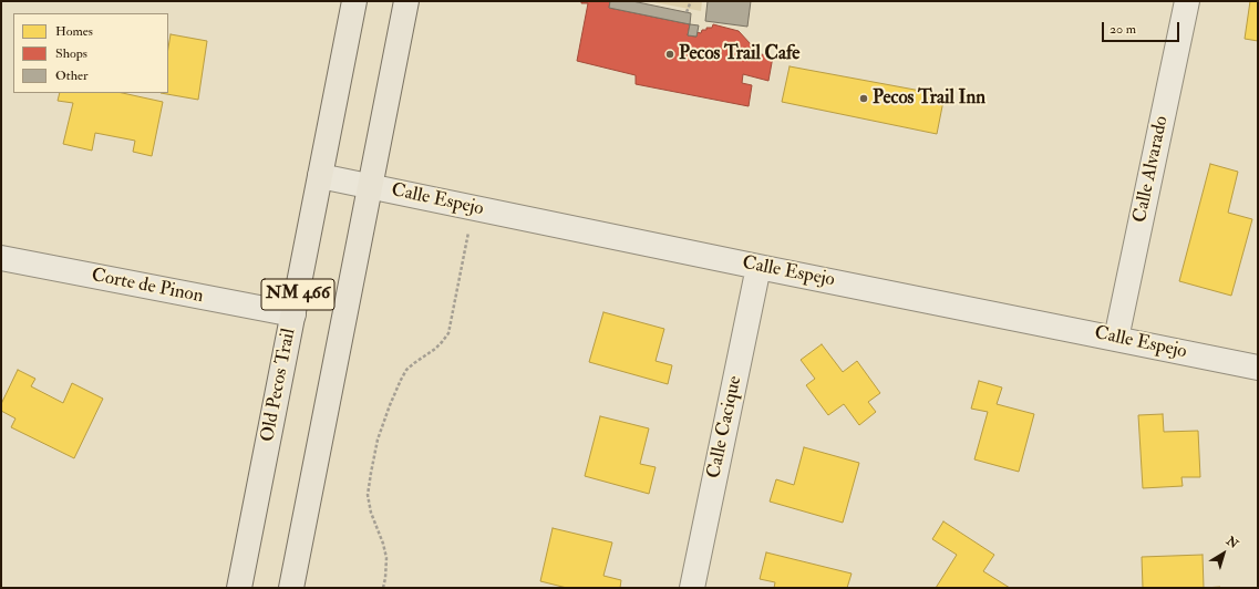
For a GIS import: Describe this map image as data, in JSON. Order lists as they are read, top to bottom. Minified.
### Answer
{"streets":{"main road":["NM 466","Old Pecos Trail"],"street":["Calle Alvarado","Calle Espejo","Corte de Pinon","Calle Cacique"]},"crossings":[["Calle Alvarado","Calle Espejo"],["Calle Espejo","NM 466"],["Calle Espejo","Old Pecos Trail"],["Calle Espejo","Calle Cacique"],["Corte de Pinon","Old Pecos Trail"]],"places":["Pecos Trail Cafe","Pecos Trail Inn"],"legend":["Homes","Shops","Other"],"scale_bar":"20 m","north":"top right"}
